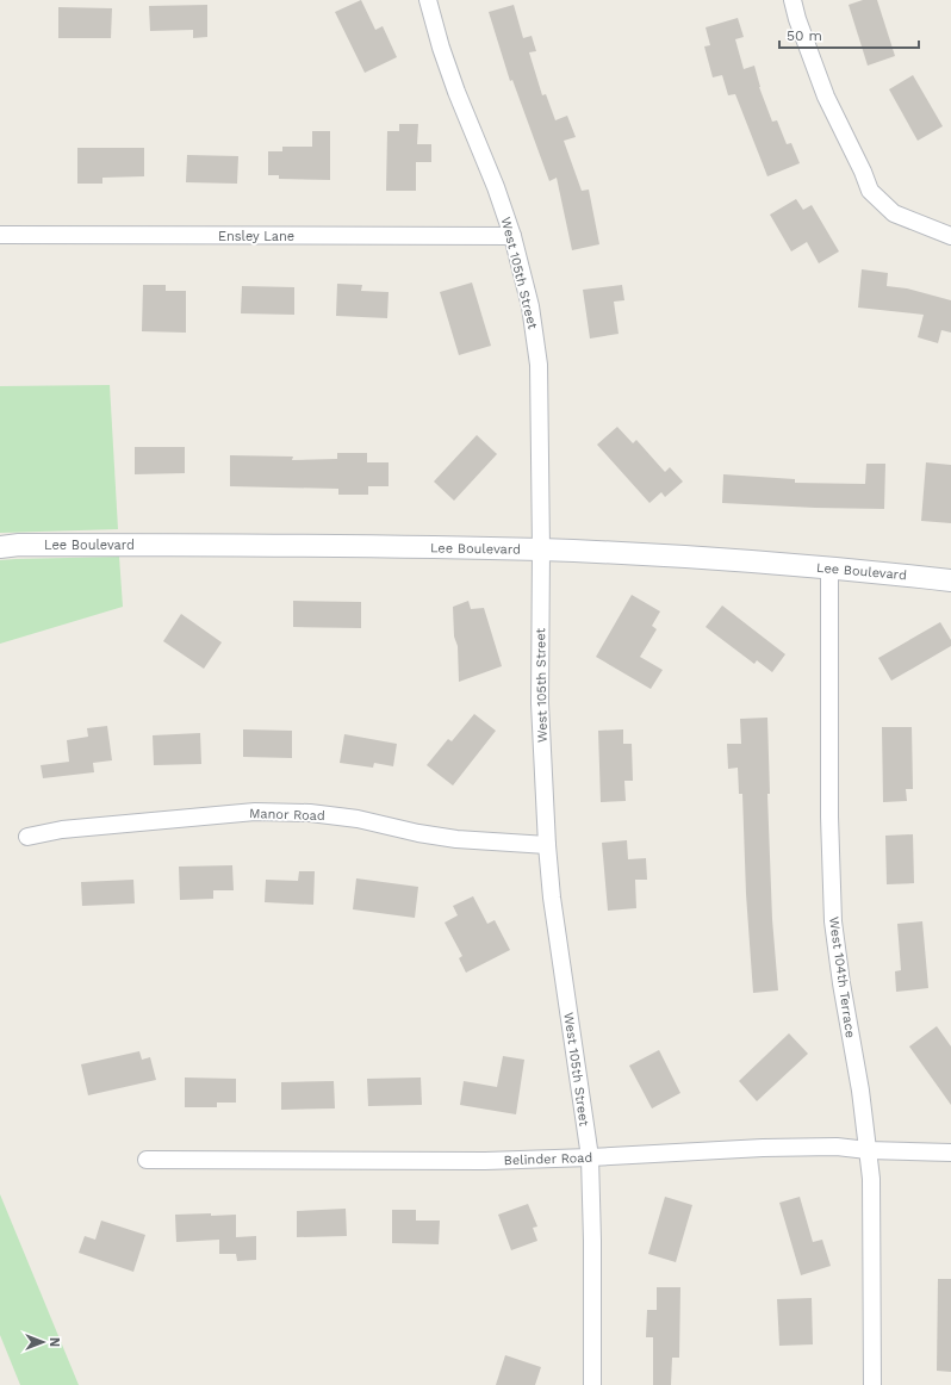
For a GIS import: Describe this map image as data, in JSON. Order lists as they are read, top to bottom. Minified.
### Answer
{"streets":{"street":["Ensley Lane","West 105th Street","Lee Boulevard","Manor Road","West 104th Terrace","Belinder Road"]},"crossings":[["Ensley Lane","West 105th Street"],["West 105th Street","Lee Boulevard"],["West 105th Street","Manor Road"],["West 105th Street","Belinder Road"],["Lee Boulevard","West 104th Terrace"],["West 104th Terrace","Belinder Road"]],"scale_bar":"50 m","north":"right"}
